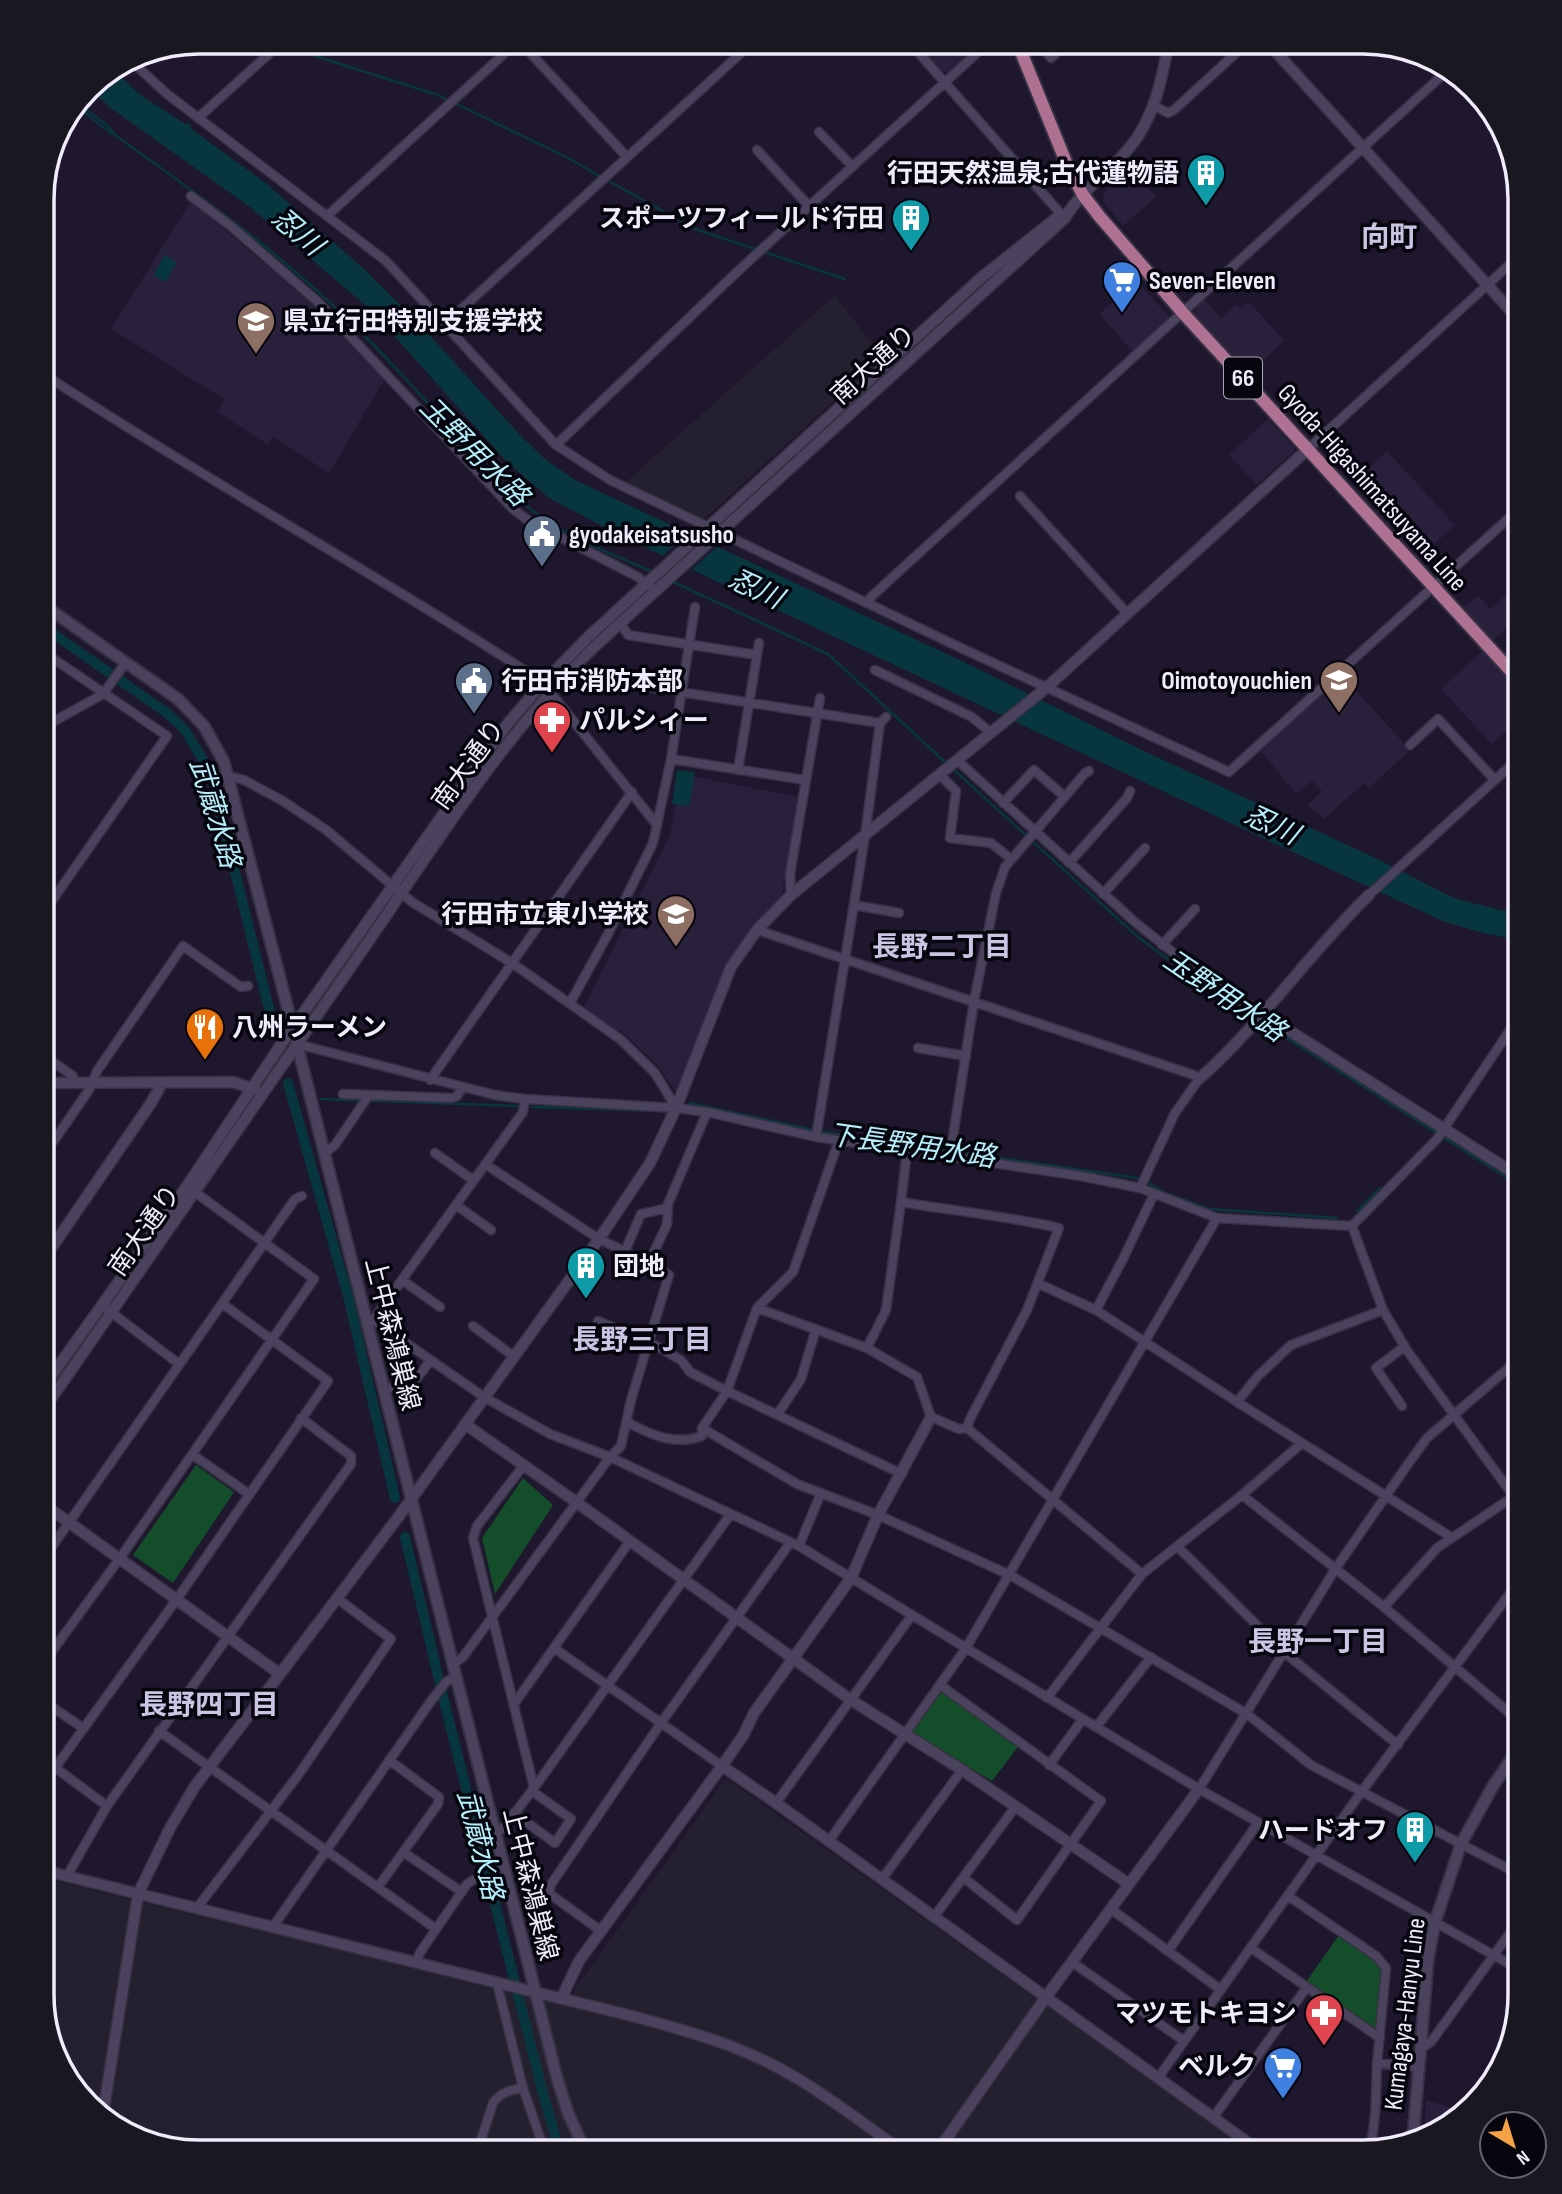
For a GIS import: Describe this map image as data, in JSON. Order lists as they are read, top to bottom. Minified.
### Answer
{"streets":{"main road":["66","Gyoda-Higashimatsuyama Line","上中森鴻巣線","Kumagaya-Hanyu Line"],"street":["南大通り"]},"crossings":[["南大通り","Gyoda-Higashimatsuyama Line"],["南大通り","上中森鴻巣線"]],"districts":["向町","長野二丁目","長野三丁目","長野一丁目","長野四丁目"],"water":["忍川","玉野用水路","武蔵水路","下長野用水路"],"places":{"building":["行田天然温泉;古代蓮物語","スポーツフィールド行田","団地","ハードオフ"],"supermarket":["Seven-Eleven","ベルク"],"school or university":["県立行田特別支援学校","Oimotoyouchien","行田市立東小学校"],"public building":["gyodakeisatsusho","行田市消防本部"],"pharmacy":["パルシィー","マツモトキヨシ"],"restaurant":["八州ラーメン"]},"north":"bottom right"}
